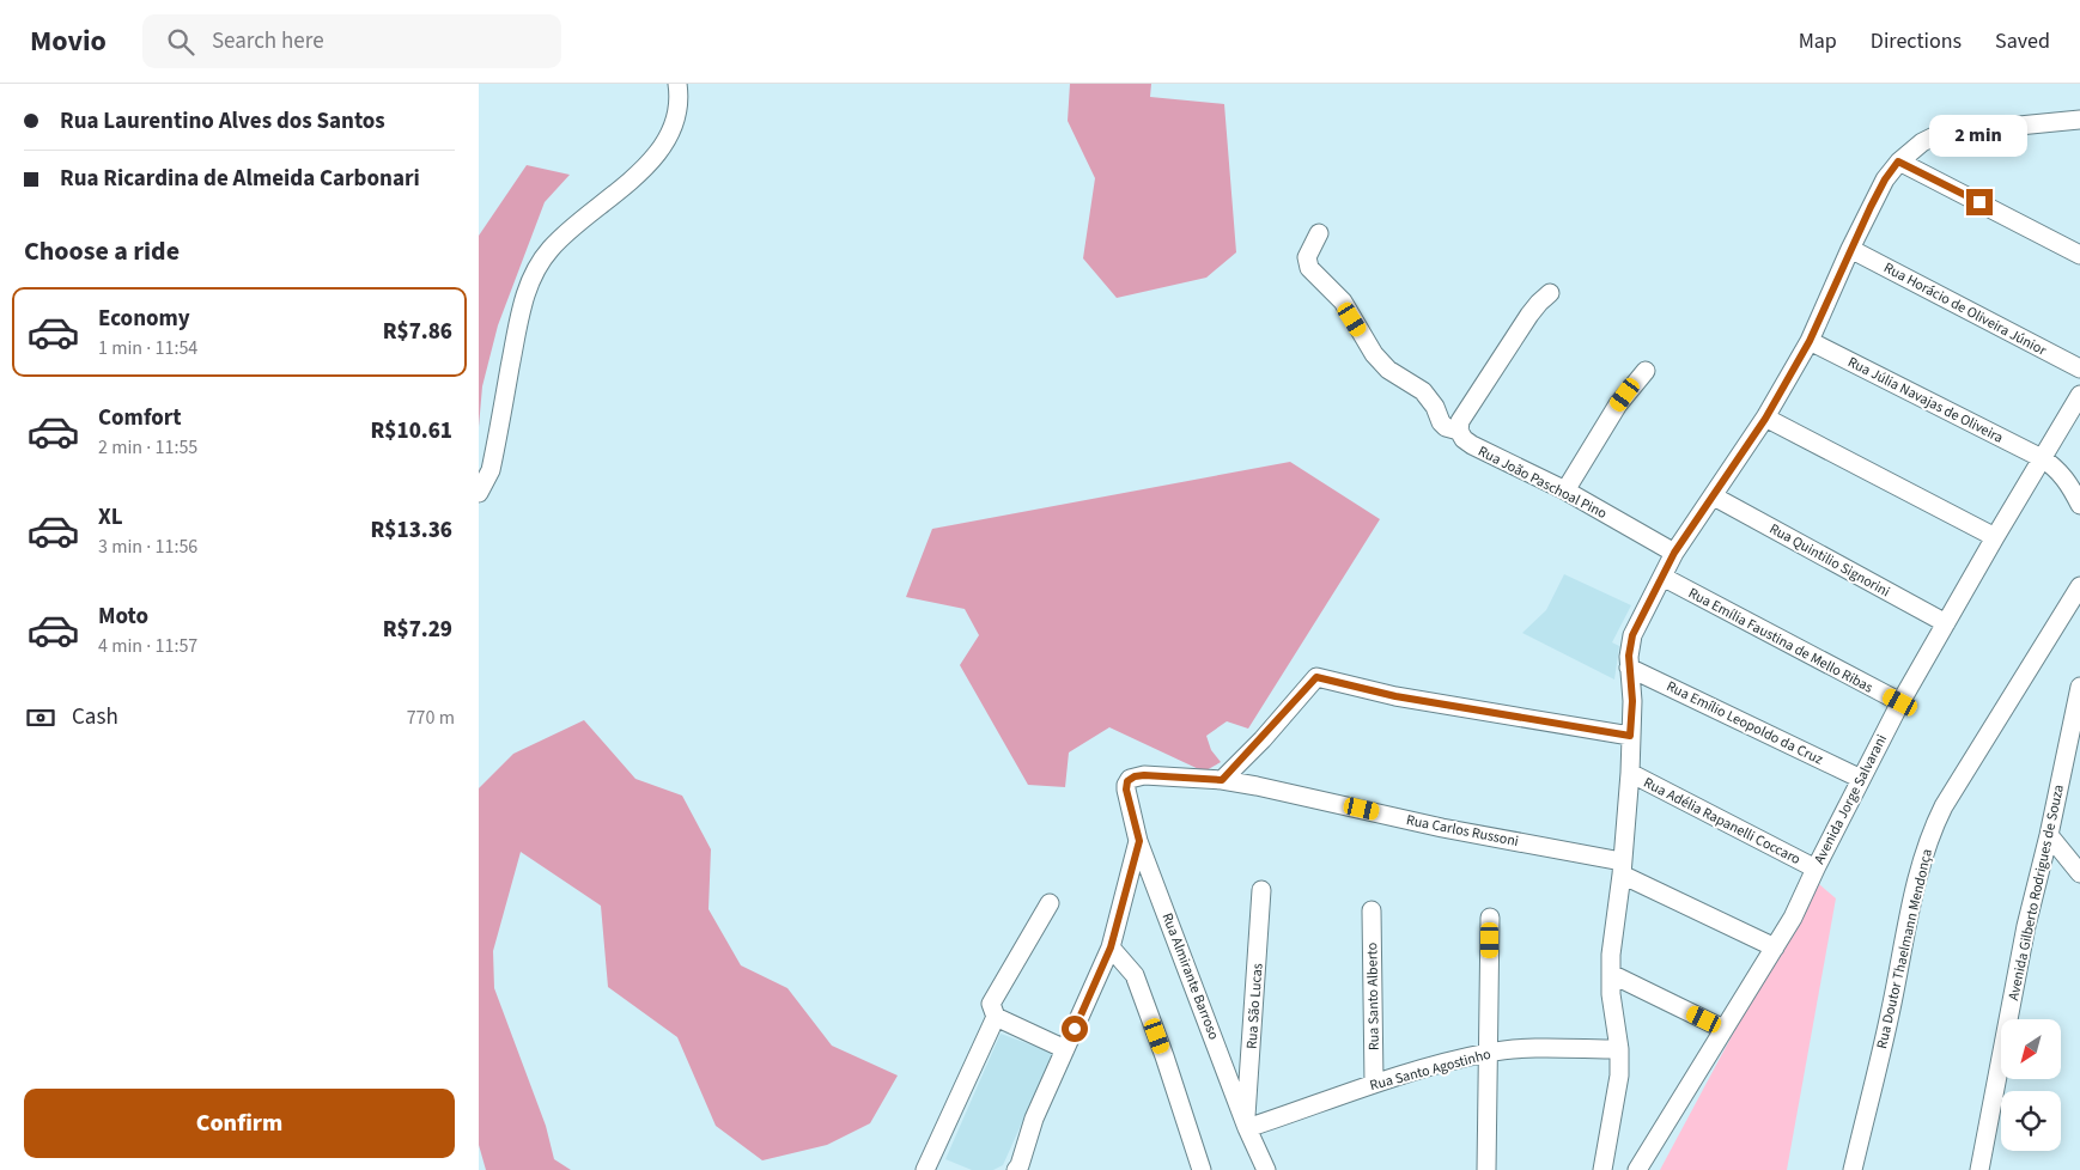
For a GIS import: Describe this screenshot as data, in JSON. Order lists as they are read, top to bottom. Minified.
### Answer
{"streets":{"street":["Rua Horácio de Oliveira Júnior","Rua Júlia Navajas de Oliveira","Rua João Paschoal Pino","Rua Quintilio Signorini","Rua Emília Faustina de Mello Ribas","Rua Emílio Leopoldo da Cruz","Avenida Jorge Salvarani","Rua Adélia Rapanelli Coccaro","Rua Carlos Russoni","Avenida Gilberto Rodrigues de Souza","Rua Doutor Thaelmann Mendonça","Rua Almirante Barroso","Rua Santo Alberto","Rua São Lucas","Rua Santo Agostinho"]},"crossings":[["Rua Júlia Navajas de Oliveira","Avenida Jorge Salvarani"],["Rua Quintilio Signorini","Avenida Jorge Salvarani"],["Rua Emília Faustina de Mello Ribas","Avenida Jorge Salvarani"],["Rua Emílio Leopoldo da Cruz","Avenida Jorge Salvarani"],["Avenida Jorge Salvarani","Rua Adélia Rapanelli Coccaro"],["Avenida Jorge Salvarani","Rua Carlos Russoni"],["Rua Carlos Russoni","Rua Almirante Barroso"],["Rua Almirante Barroso","Rua São Lucas"],["Rua Almirante Barroso","Rua Santo Agostinho"],["Rua Santo Alberto","Rua Santo Agostinho"],["Rua São Lucas","Rua Santo Agostinho"]],"north":"bottom left","page":{"header":"Movio","search":"Search here","nav":["Map","Directions","Saved"],"banner":["Rua Laurentino Alves dos Santos","Rua Ricardina de Almeida Carbonari"],"bubble":"2 min","heading":"Choose a ride","list":[{"name":"Economy","note":"1 min · 11:54","value":"R$7.86"},{"name":"Comfort","note":"2 min · 11:55","value":"R$10.61"},{"name":"XL","note":"3 min · 11:56","value":"R$13.36"},{"name":"Moto","note":"4 min · 11:57","value":"R$7.29"}],"pay":["Cash","770 m"],"buttons":"Confirm"}}
